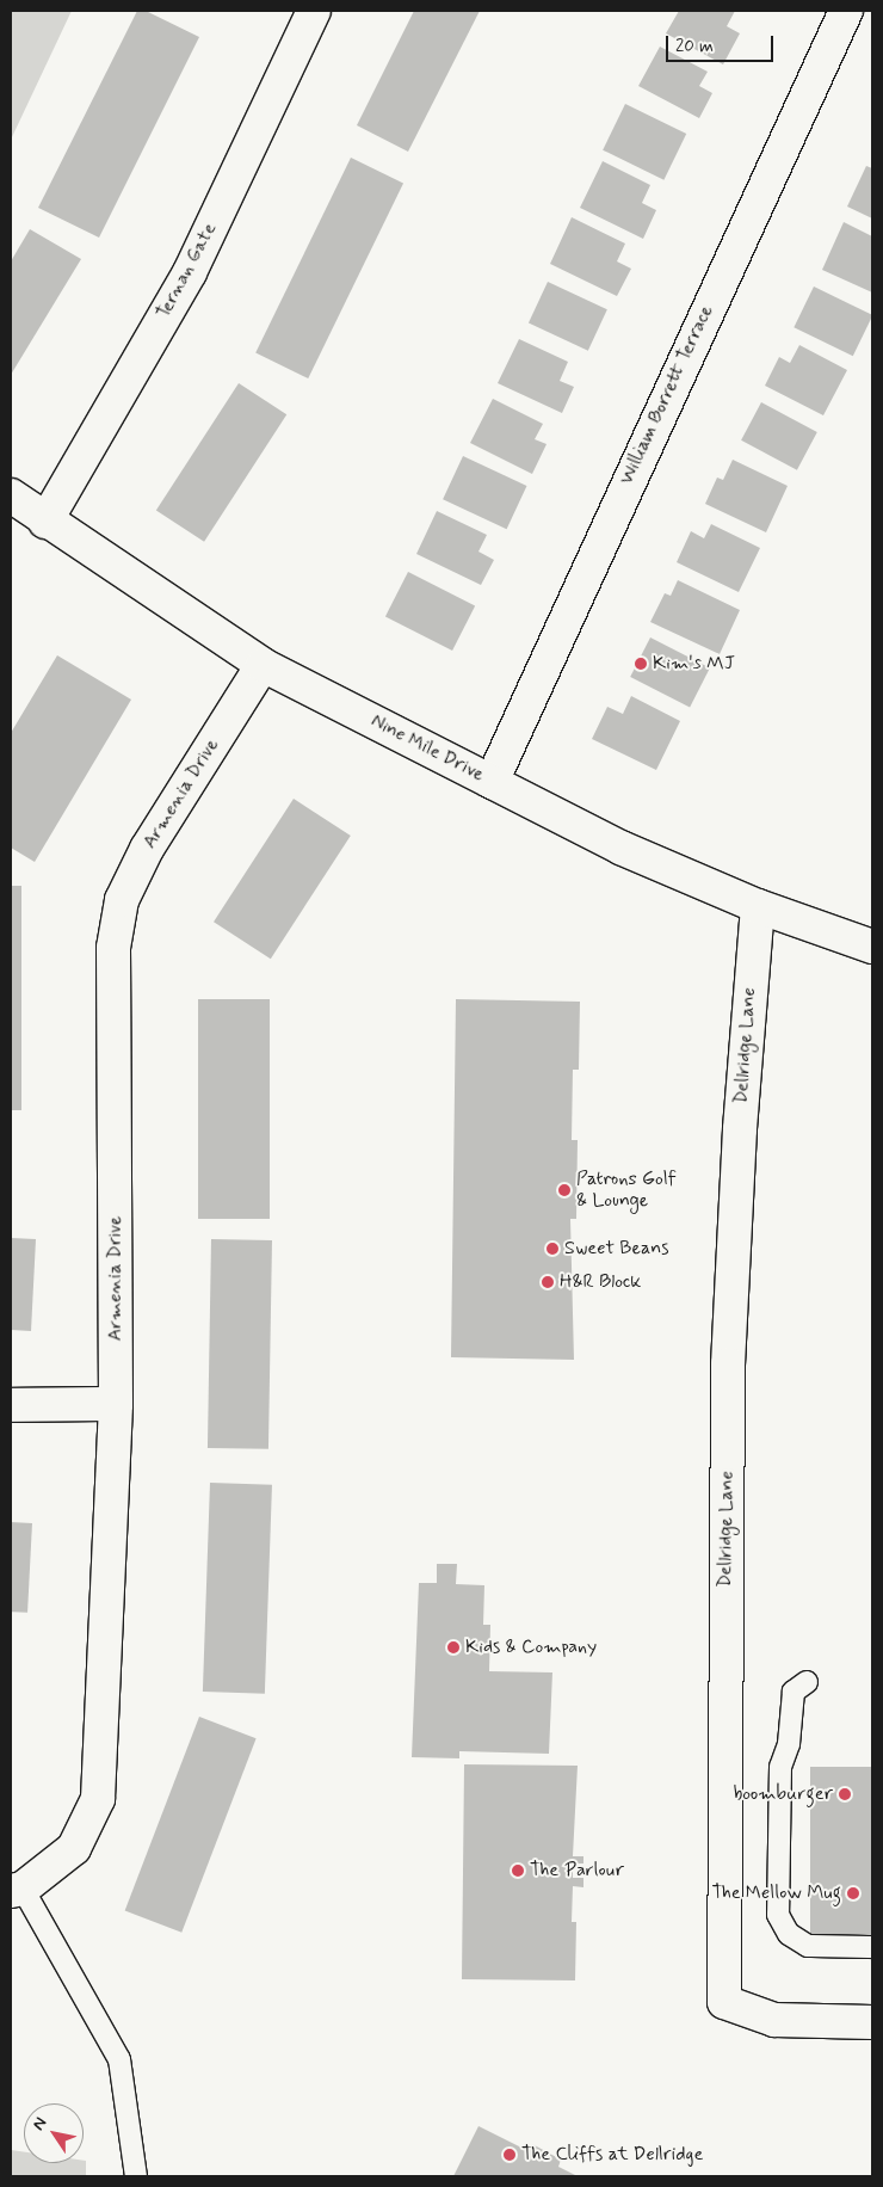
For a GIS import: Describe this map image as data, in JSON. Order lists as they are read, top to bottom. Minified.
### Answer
{"streets":{"street":["Ternan Gate","William Borrett Terrace","Nine Mile Drive","Armenia Drive","Dellridge Lane"]},"crossings":[["Ternan Gate","Nine Mile Drive"],["William Borrett Terrace","Nine Mile Drive"],["Nine Mile Drive","Armenia Drive"],["Nine Mile Drive","Dellridge Lane"]],"places":["Kim's MJ","Patrons Golf & Lounge","Sweet Beans","H&R Block","Kids & Company","boomburger","The Parlour","The Mellow Mug","The Cliffs at Dellridge"],"scale_bar":"20 m","north":"top left"}
